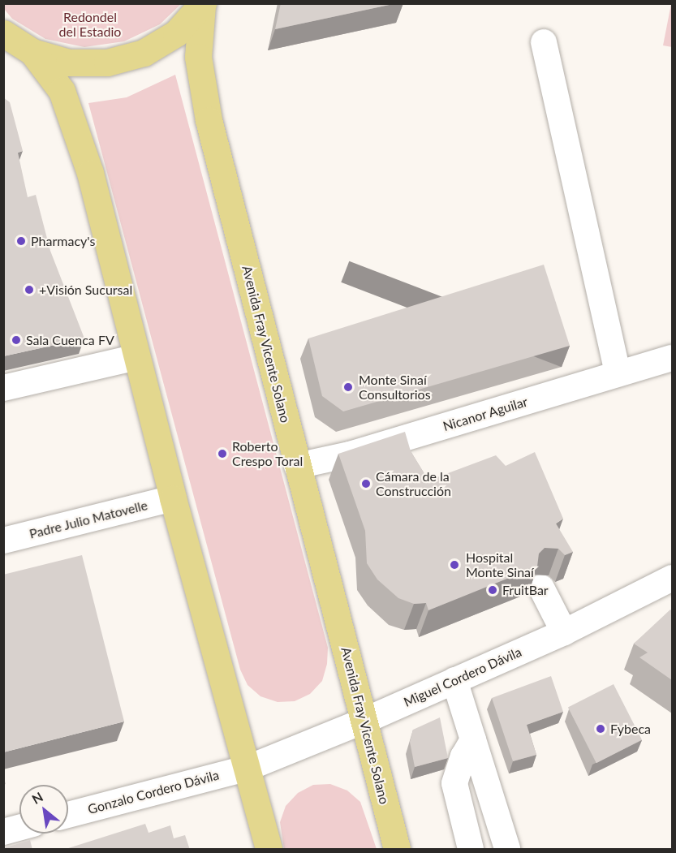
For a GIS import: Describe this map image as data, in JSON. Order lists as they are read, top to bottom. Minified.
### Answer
{"streets":{"main road":["Avenida Fray Vicente Solano"],"street":["Nicanor Aguilar","Padre Julio Matovelle","Miguel Cordero Dávila","Gonzalo Cordero Dávila"]},"crossings":[["Avenida Fray Vicente Solano","Nicanor Aguilar"],["Avenida Fray Vicente Solano","Miguel Cordero Dávila"],["Miguel Cordero Dávila","Gonzalo Cordero Dávila"]],"parks":["Redondel del Estadio"],"places":["Pharmacy's","+Visión Sucursal","Sala Cuenca FV","Monte Sinaí Consultorios","Roberto Crespo Toral","Cámara de la Construcción","Hospital Monte Sinaí","FruitBar","Fybeca"],"north":"top left"}
